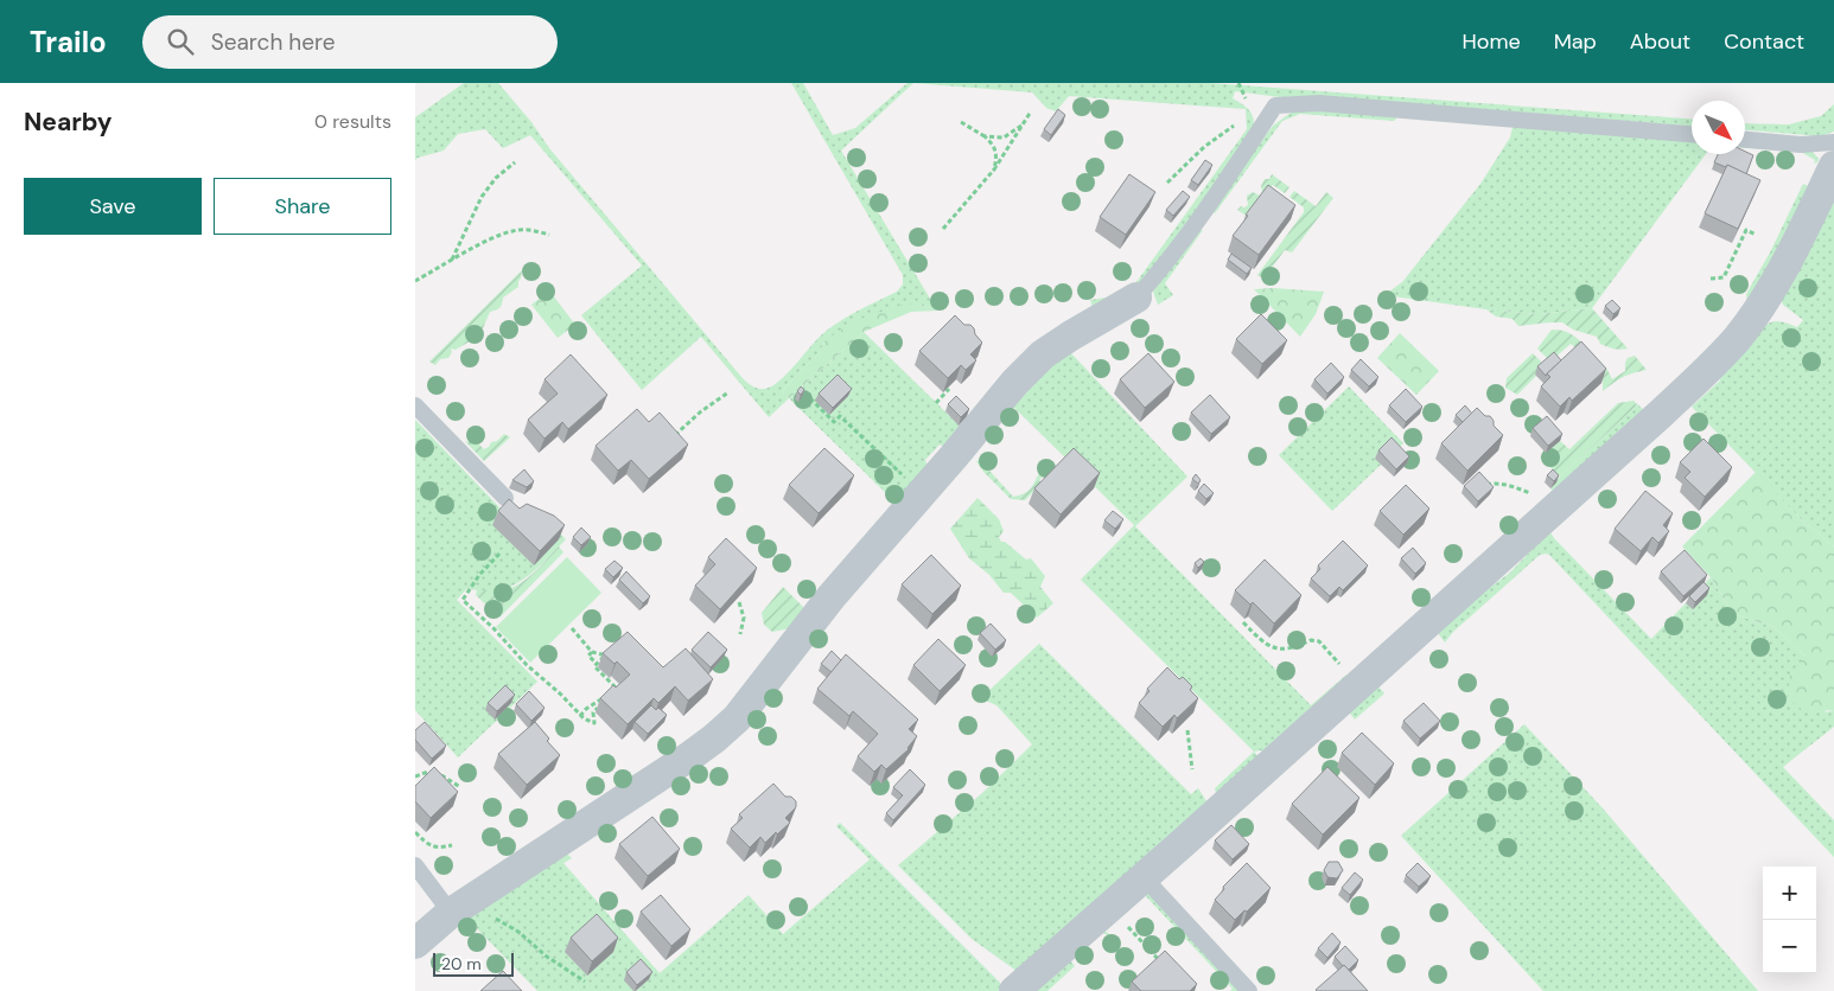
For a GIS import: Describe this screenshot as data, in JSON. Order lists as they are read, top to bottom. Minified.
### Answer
{"scale_bar":"20 m","north":"bottom right","page":{"header":"Trailo","search":"Search here","nav":["Home","Map","About","Contact"],"heading":["Nearby","0 results"],"buttons":["Save","Share"],"map_buttons":["+","−"],"scale":"20 m"}}
